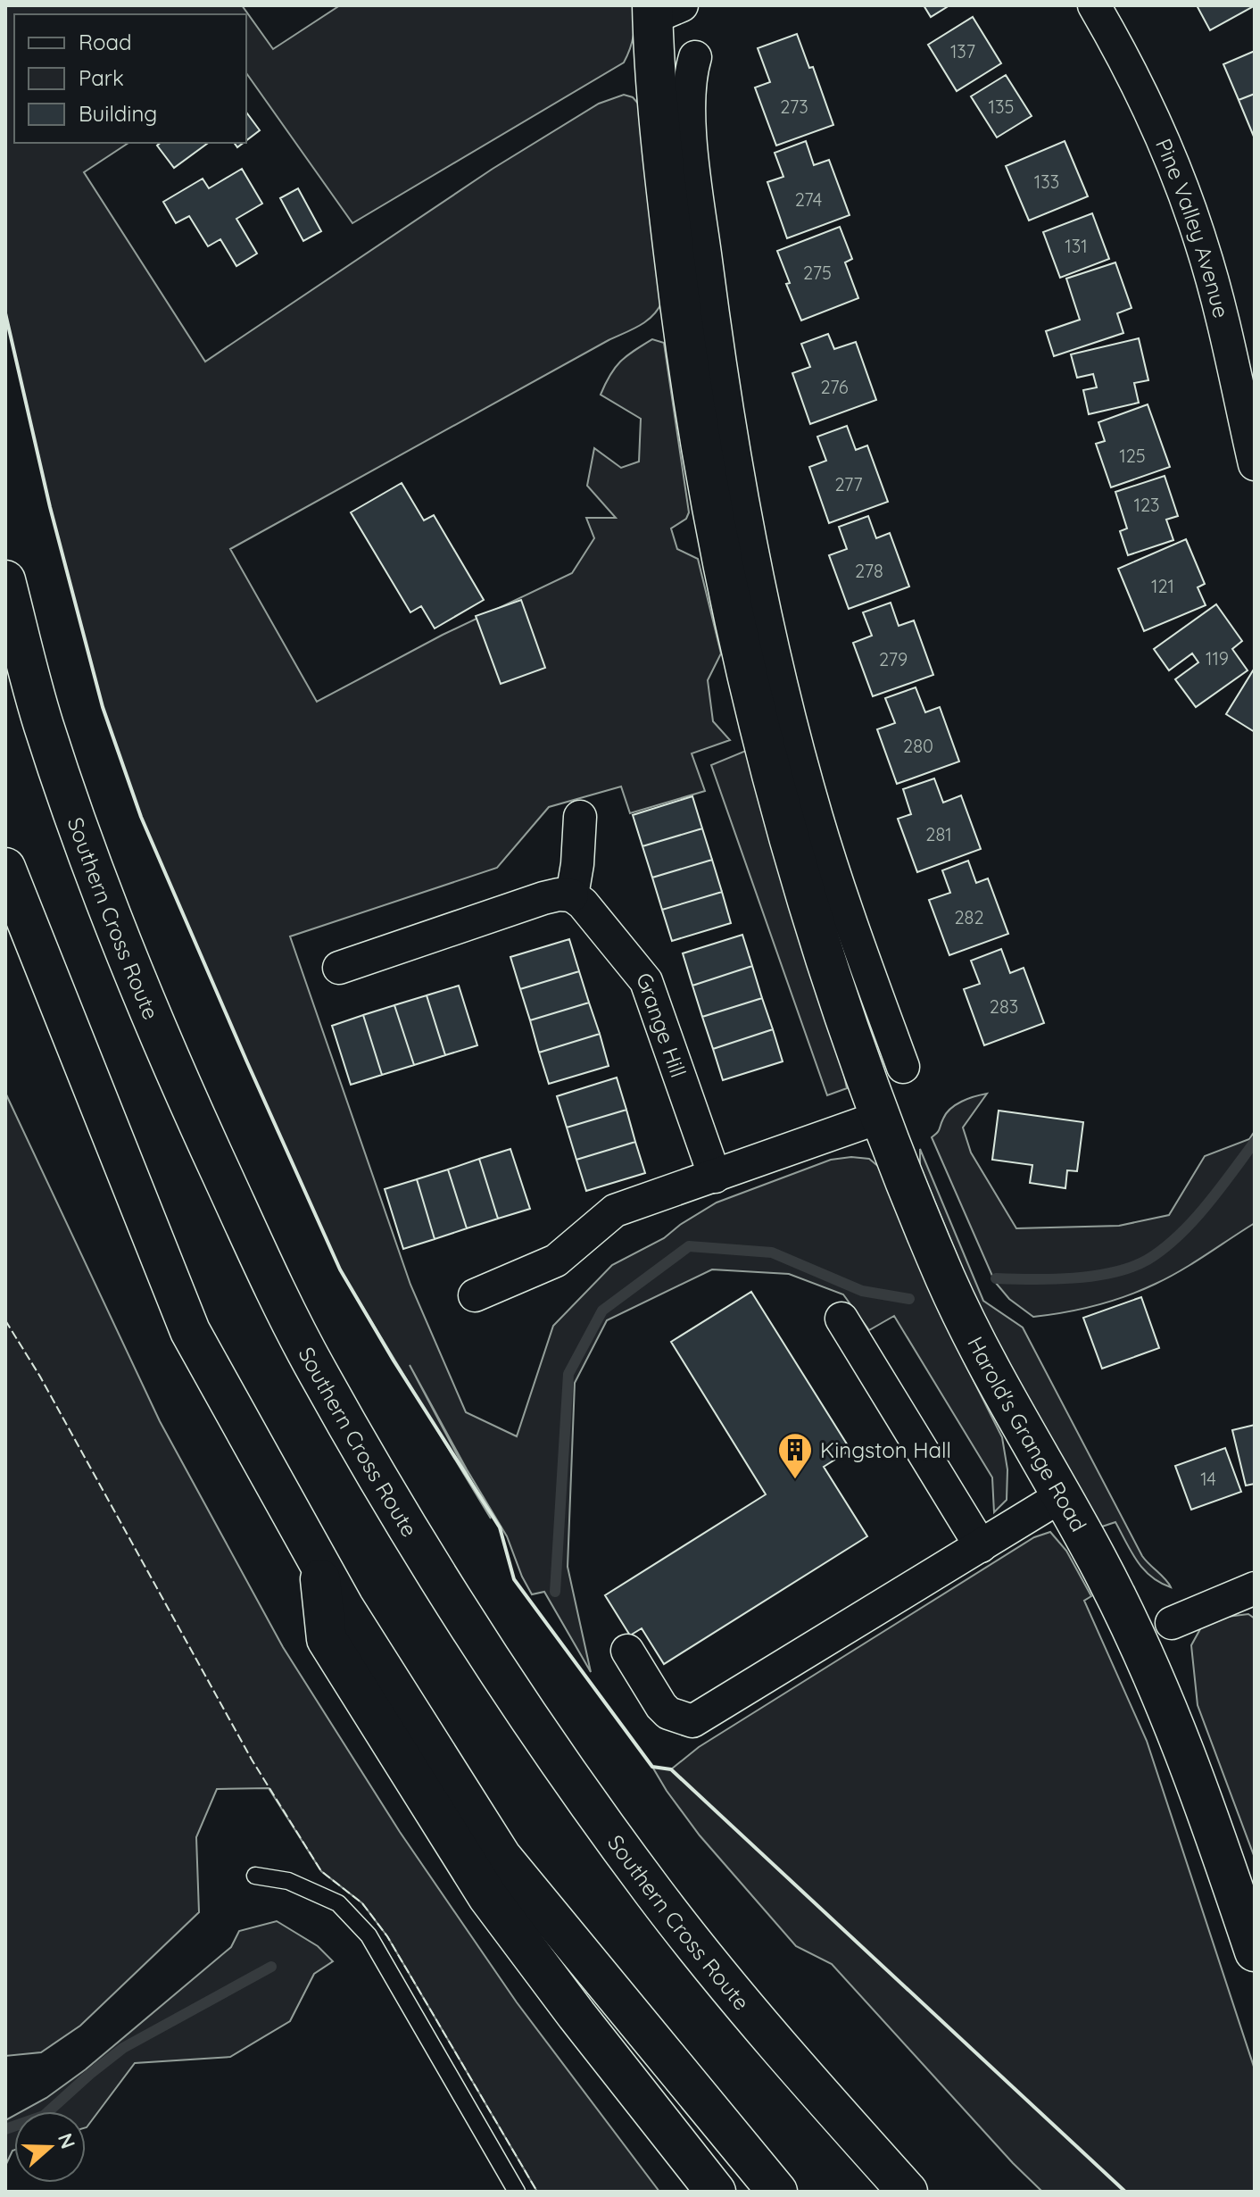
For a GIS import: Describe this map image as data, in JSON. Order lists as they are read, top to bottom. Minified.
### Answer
{"streets":{"main road":["Southern Cross Route","Harold's Grange Road"],"street":["Pine Valley Avenue","Grange Hill"]},"places":{"building":["Kingston Hall"]},"house_numbers":["137","273","135","133","274","131","275","276","125","277","123","278","121","119","279","280","281","282","283","14"],"legend":["Road","Park","Building"],"north":"right"}
